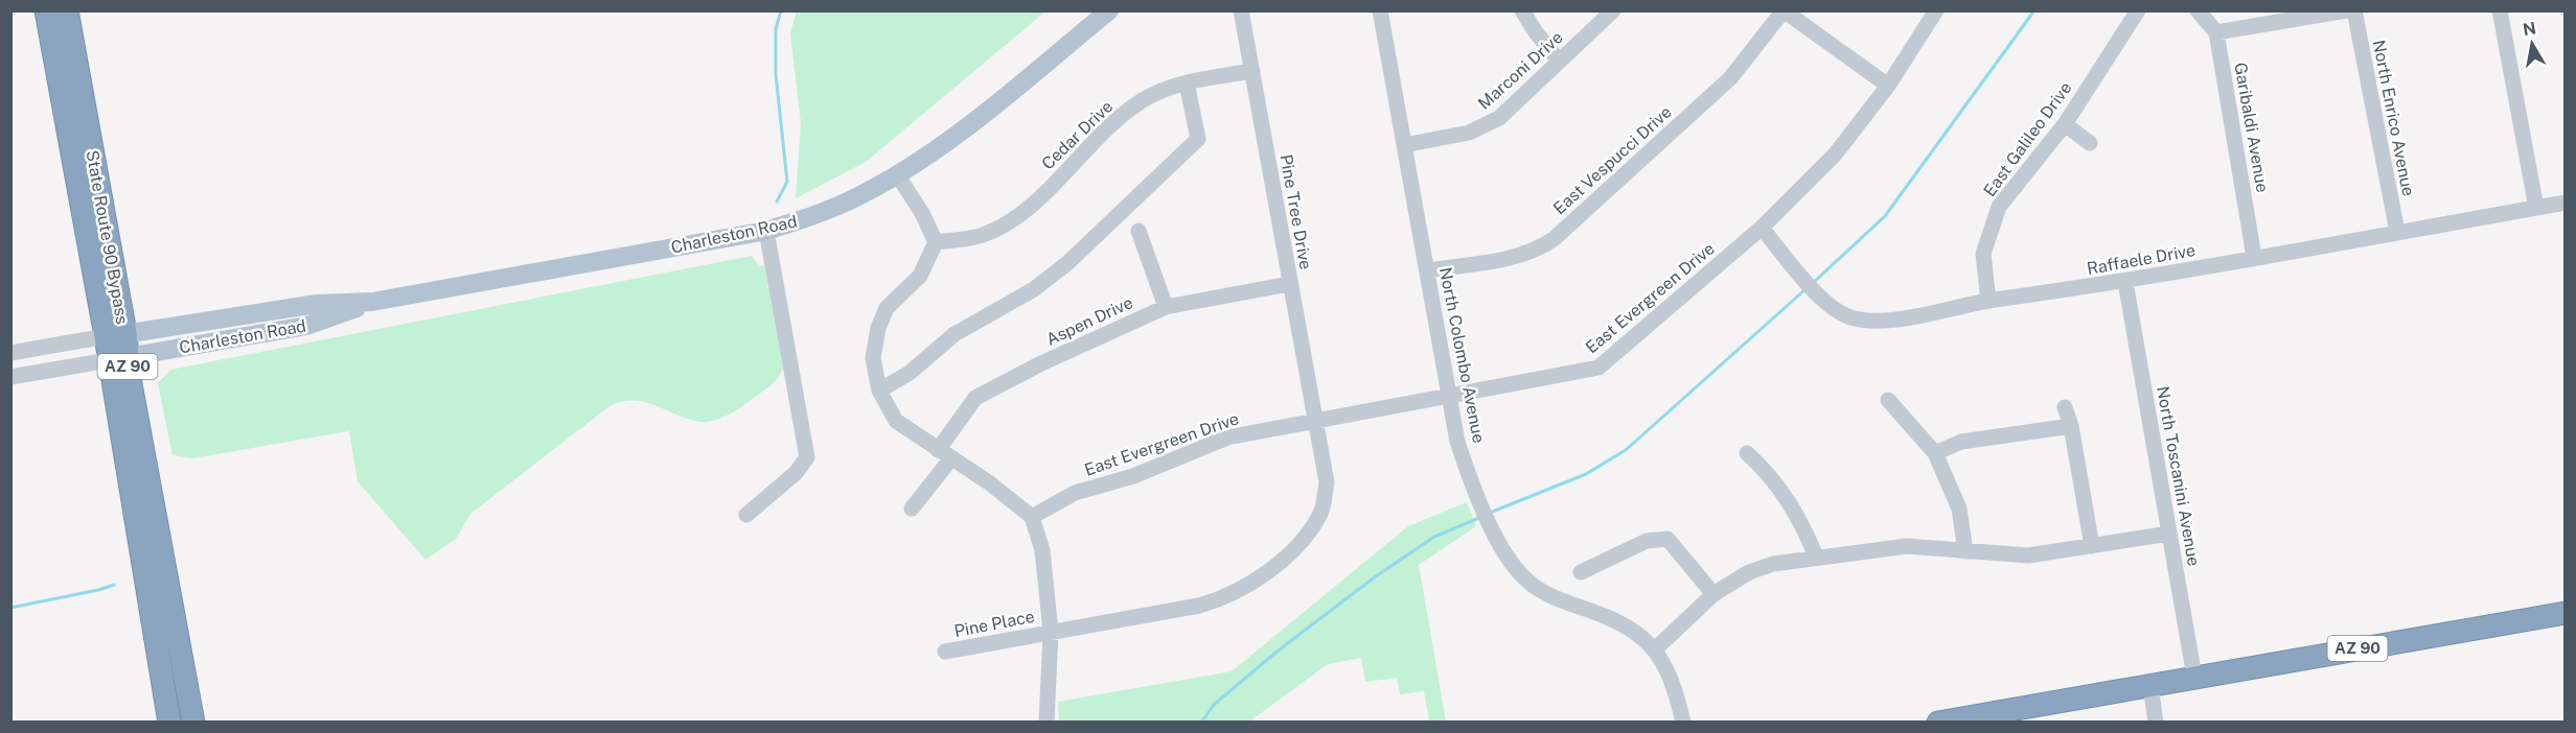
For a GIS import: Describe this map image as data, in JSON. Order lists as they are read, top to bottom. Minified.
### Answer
{"streets":{"highway":["State Route 90 Bypass","AZ 90"],"main road":["Charleston Road"],"street":["Marconi Drive","North Enrico Avenue","Garibaldi Avenue","Cedar Drive","East Galileo Drive","East Vespucci Drive","Pine Tree Drive","Raffaele Drive","East Evergreen Drive","Aspen Drive","North Colombo Avenue","North Toscanini Avenue","Pine Place"]},"crossings":[["Marconi Drive","North Colombo Avenue"],["North Enrico Avenue","Raffaele Drive"],["Garibaldi Avenue","Raffaele Drive"],["Cedar Drive","Pine Tree Drive"],["East Galileo Drive","Raffaele Drive"],["East Vespucci Drive","North Colombo Avenue"],["Pine Tree Drive","East Evergreen Drive"],["Pine Tree Drive","Aspen Drive"],["Pine Tree Drive","Pine Place"],["Charleston Road","State Route 90 Bypass"],["Raffaele Drive","East Evergreen Drive"],["Raffaele Drive","North Toscanini Avenue"],["East Evergreen Drive","North Colombo Avenue"],["AZ 90","North Toscanini Avenue"]],"north":"top"}
